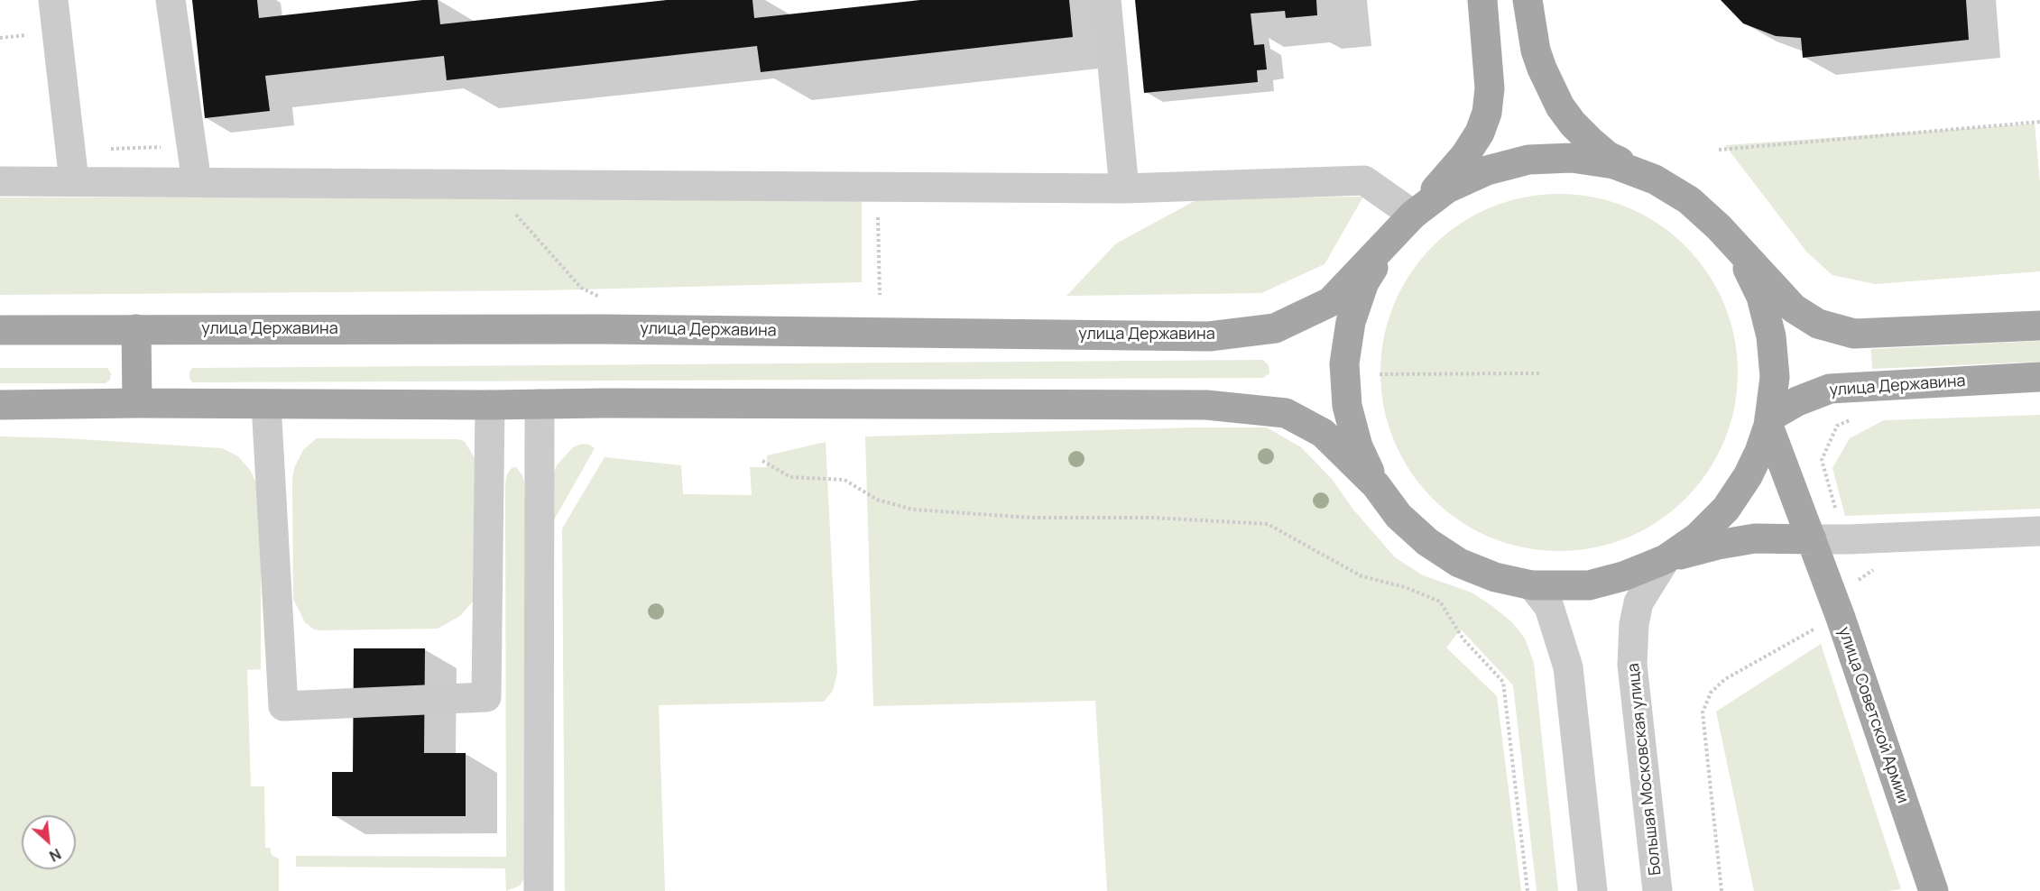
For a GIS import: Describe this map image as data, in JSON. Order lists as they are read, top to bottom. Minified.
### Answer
{"streets":{"main road":["улица Державина","улица Советской Армии"],"street":["Большая Московская улица"]},"crossings":[["улица Державина","улица Советской Армии"],["улица Державина","Большая Московская улица"]],"north":"bottom right"}
